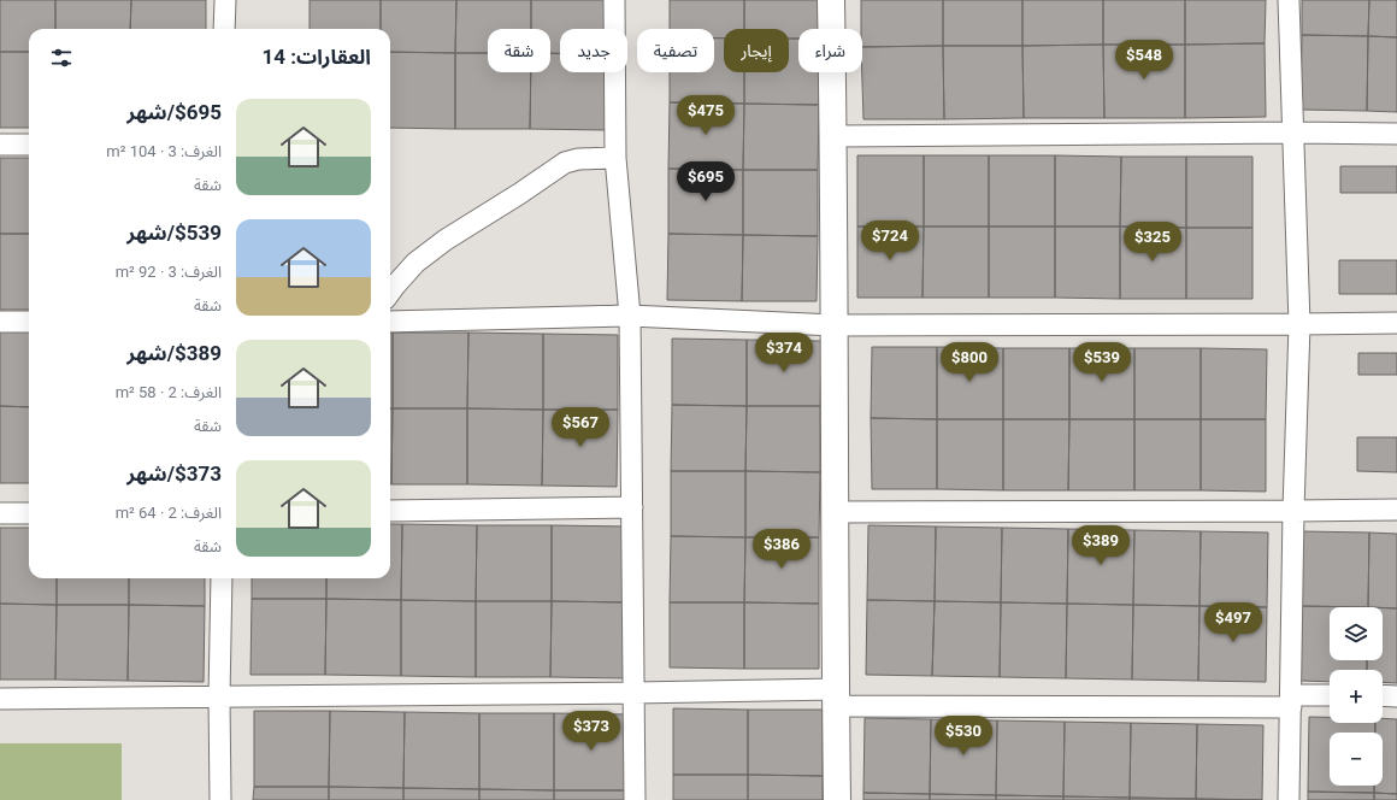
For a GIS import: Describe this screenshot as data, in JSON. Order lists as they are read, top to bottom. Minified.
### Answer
{"page":{"chip":["شراء","إيجار","تصفية","جديد","شقة"],"heading":"العقارات: 14","price":["$548","$475","$695","$724","$325","$374","$800","$539","$567","$389","$386","$497","$373","$530"],"list":[{"name":"$695/شهر","note":"الغرف: 3 · 104 m² · شقة"},{"name":"$539/شهر","note":"الغرف: 3 · 92 m² · شقة"},{"name":"$389/شهر","note":"الغرف: 2 · 58 m² · شقة"},{"name":"$373/شهر","note":"الغرف: 2 · 64 m² · شقة"}],"map_buttons":["+","−"]}}
